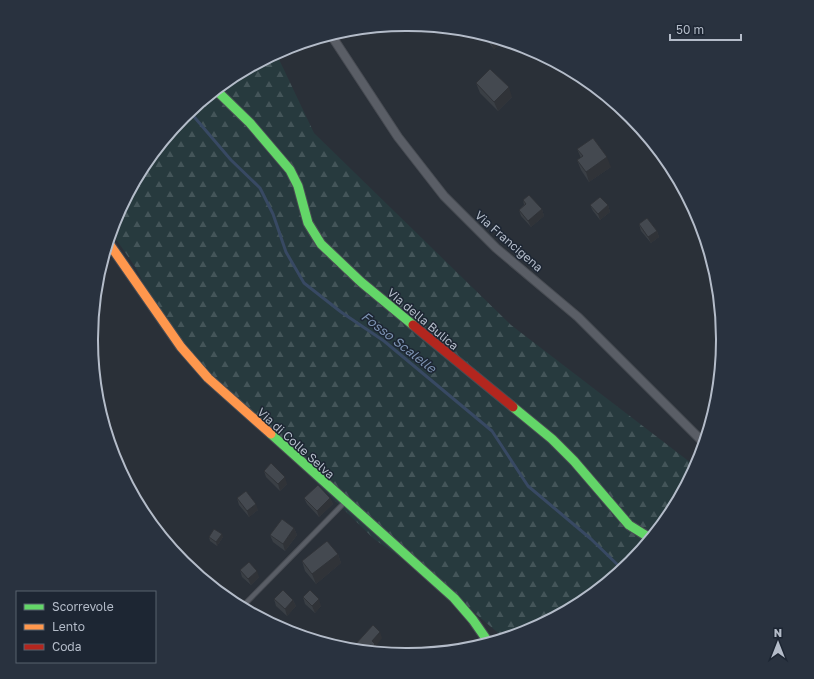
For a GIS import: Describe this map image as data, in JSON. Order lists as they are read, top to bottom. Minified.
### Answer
{"streets":{"street":["Via Francigena","Via della Bulica","Via di Colle Selva"]},"water":["Fosso Scalelle"],"legend":["Scorrevole","Lento","Coda"],"scale_bar":"50 m","north":"top"}
